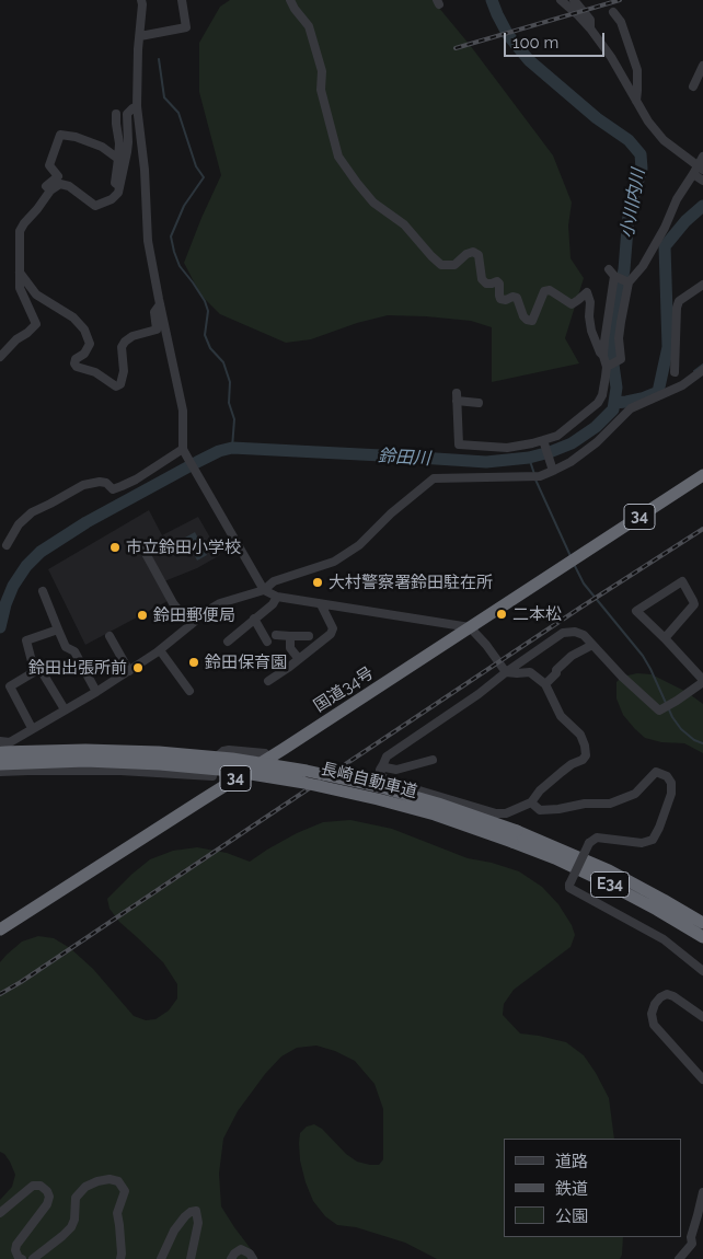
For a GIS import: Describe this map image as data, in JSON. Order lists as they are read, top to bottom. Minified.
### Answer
{"streets":{"highway":["34","国道34号","長崎自動車道","E34"]},"water":["小川内川","鈴田川"],"places":["市立鈴田小学校","大村警察署鈴田駐在所","二本松","鈴田郵便局","鈴田保育園","鈴田出張所前"],"legend":["道路","鉄道","公園"],"scale_bar":"100 m"}
